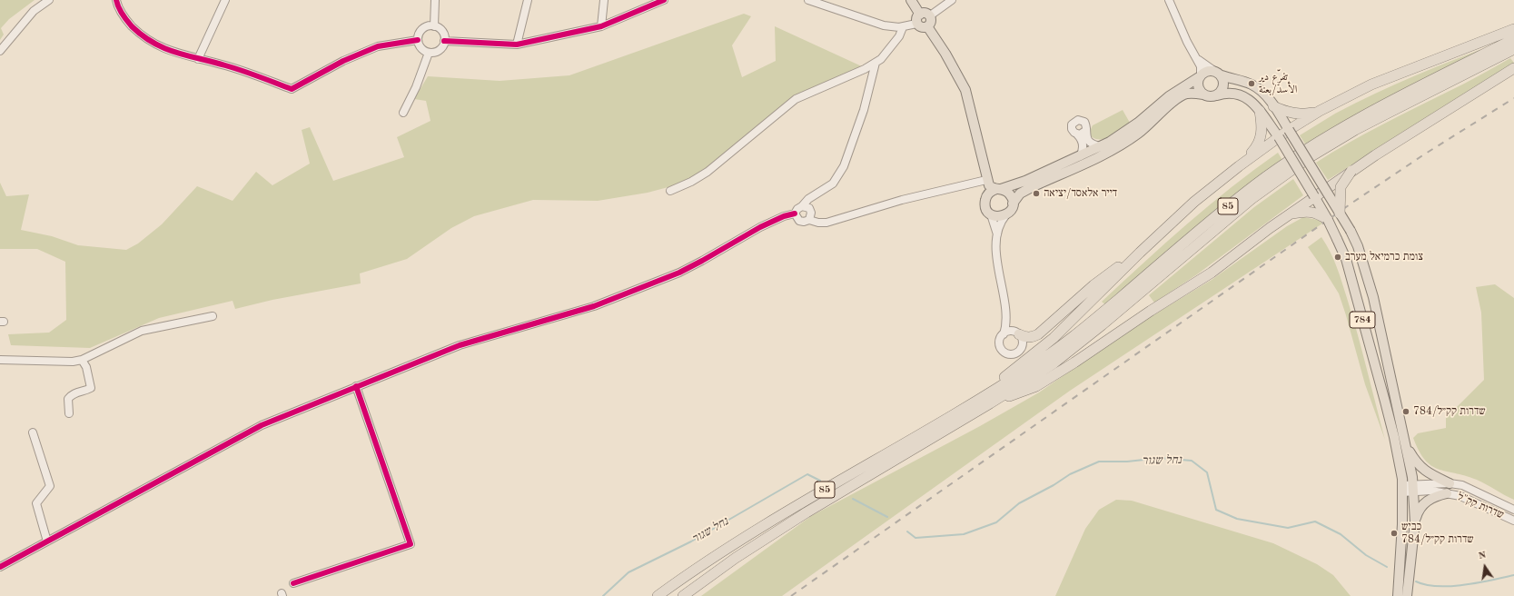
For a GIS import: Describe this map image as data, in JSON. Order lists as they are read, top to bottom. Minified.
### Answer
{"streets":{"highway":["85"],"main road":["784"],"street":["שדרות קק\"ל"]},"crossings":[["784","שדרות קק\"ל"]],"water":["נחל שגור"],"places":["تفرّع دير الأسد/بعنة","דייר אלאסד/יציאה","צומת כרמיאל מערב","784/שדרות קק״ל","כביש 784/שדרות קק״ל"],"north":"top"}
